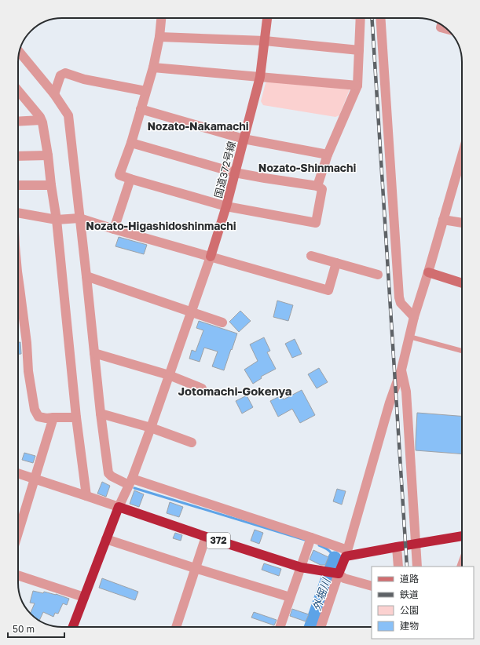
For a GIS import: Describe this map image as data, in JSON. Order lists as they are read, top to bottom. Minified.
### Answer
{"streets":{"highway":["372"],"street":["国道372号線"]},"districts":["Nozato-Nakamachi","Nozato-Shinmachi","Nozato-Higashidoshinmachi","Jotomachi-Gokenya"],"water":["外堀川"],"legend":["道路","鉄道","公園","建物"],"scale_bar":"50 m"}
